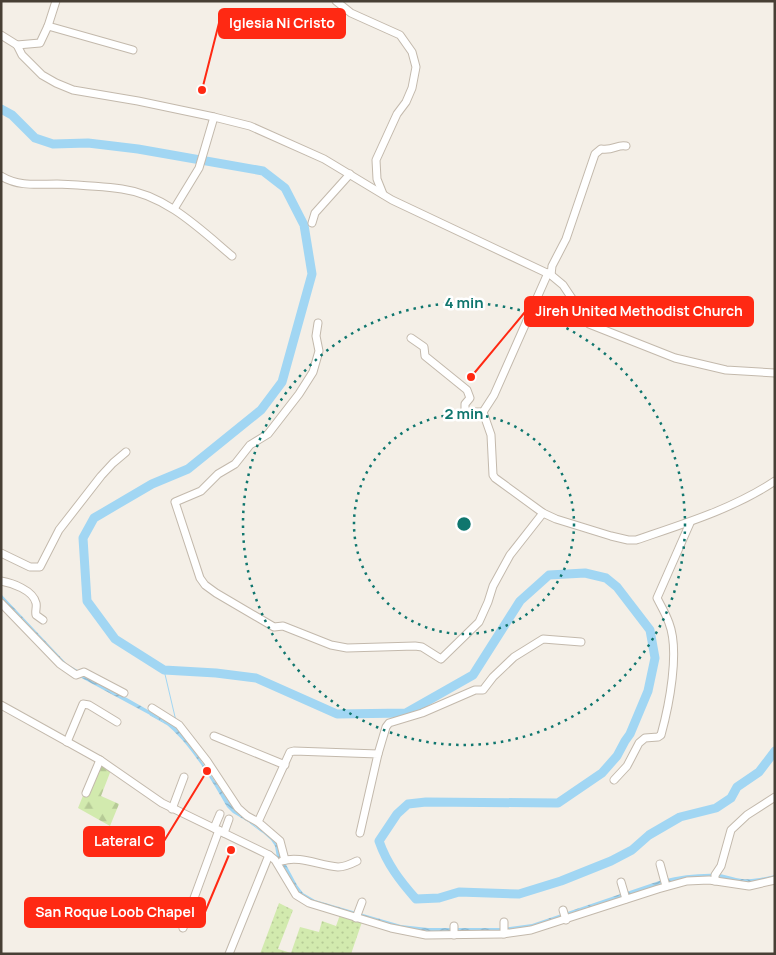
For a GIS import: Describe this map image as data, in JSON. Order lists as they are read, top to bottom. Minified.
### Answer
{"places":["Iglesia Ni Cristo","Jireh United Methodist Church","Lateral C","San Roque Loob Chapel"],"rings":["4 min","2 min"]}
